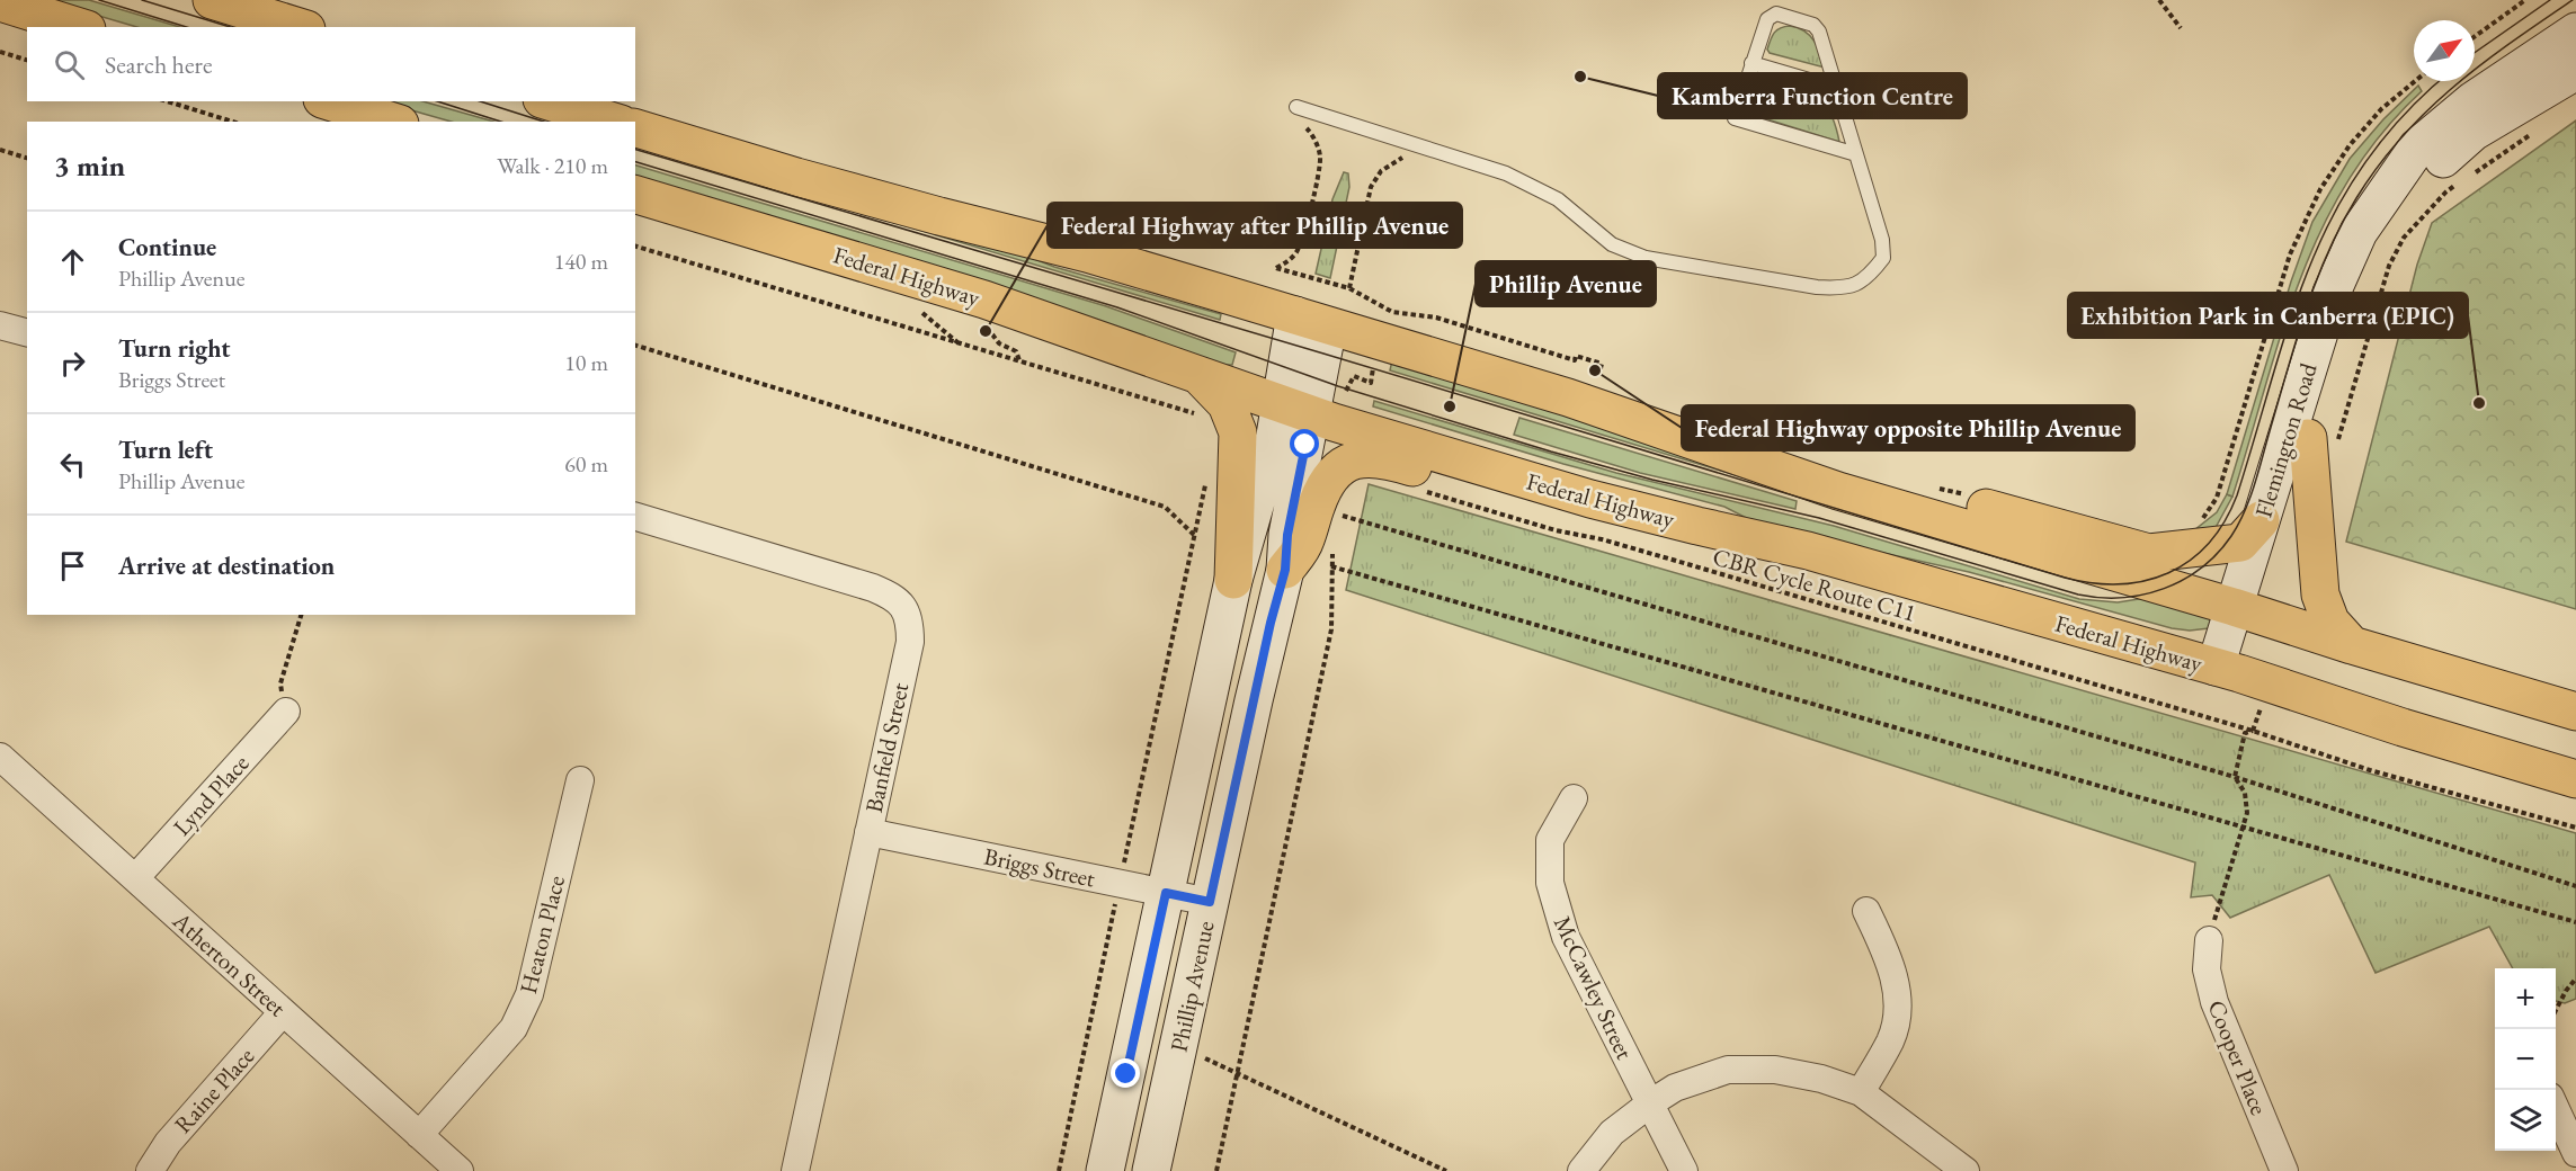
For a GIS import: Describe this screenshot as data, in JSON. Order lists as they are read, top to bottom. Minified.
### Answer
{"streets":{"highway":["Federal Highway"],"main road":["Flemington Road","Phillip Avenue"],"street":["Banfield Street","Lynd Place","Briggs Street","Heaton Place","Atherton Street","McCawley Street","Cooper Place","Raine Place"],"path":["CBR Cycle Route C11"]},"crossings":[["Federal Highway","Flemington Road"],["Federal Highway","Phillip Avenue"],["Banfield Street","Briggs Street"],["Lynd Place","Atherton Street"],["Briggs Street","Phillip Avenue"],["Heaton Place","Atherton Street"],["Atherton Street","Raine Place"]],"places":["Kamberra Function Centre","Federal Highway after Phillip Avenue","Federal Highway opposite Phillip Avenue","Exhibition Park in Canberra (EPIC)","Phillip Avenue"],"north":"top right","page":{"search":"Search here","heading":["3 min","Walk · 210 m"],"list":[["Continue","Phillip Avenue","140 m"],["Turn right","Briggs Street","10 m"],["Turn left","Phillip Avenue","60 m"],"Arrive at destination"],"map_buttons":["+","−"]}}
